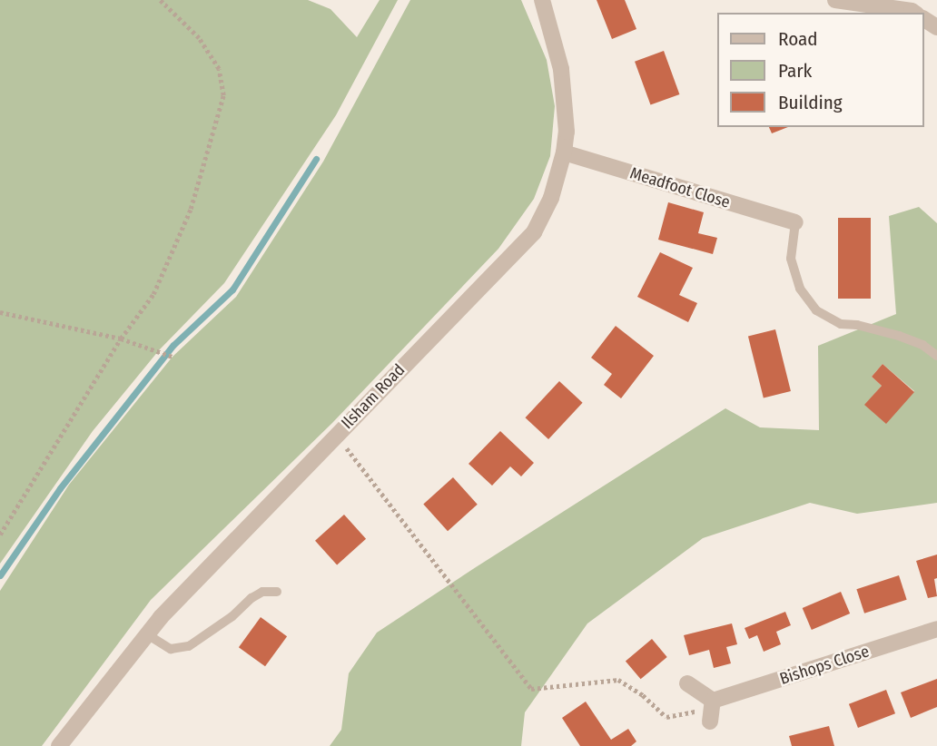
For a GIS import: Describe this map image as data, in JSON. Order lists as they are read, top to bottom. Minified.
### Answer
{"streets":{"street":["Meadfoot Close","Ilsham Road","Bishops Close"]},"crossings":[["Meadfoot Close","Ilsham Road"]],"legend":["Road","Park","Building"]}
